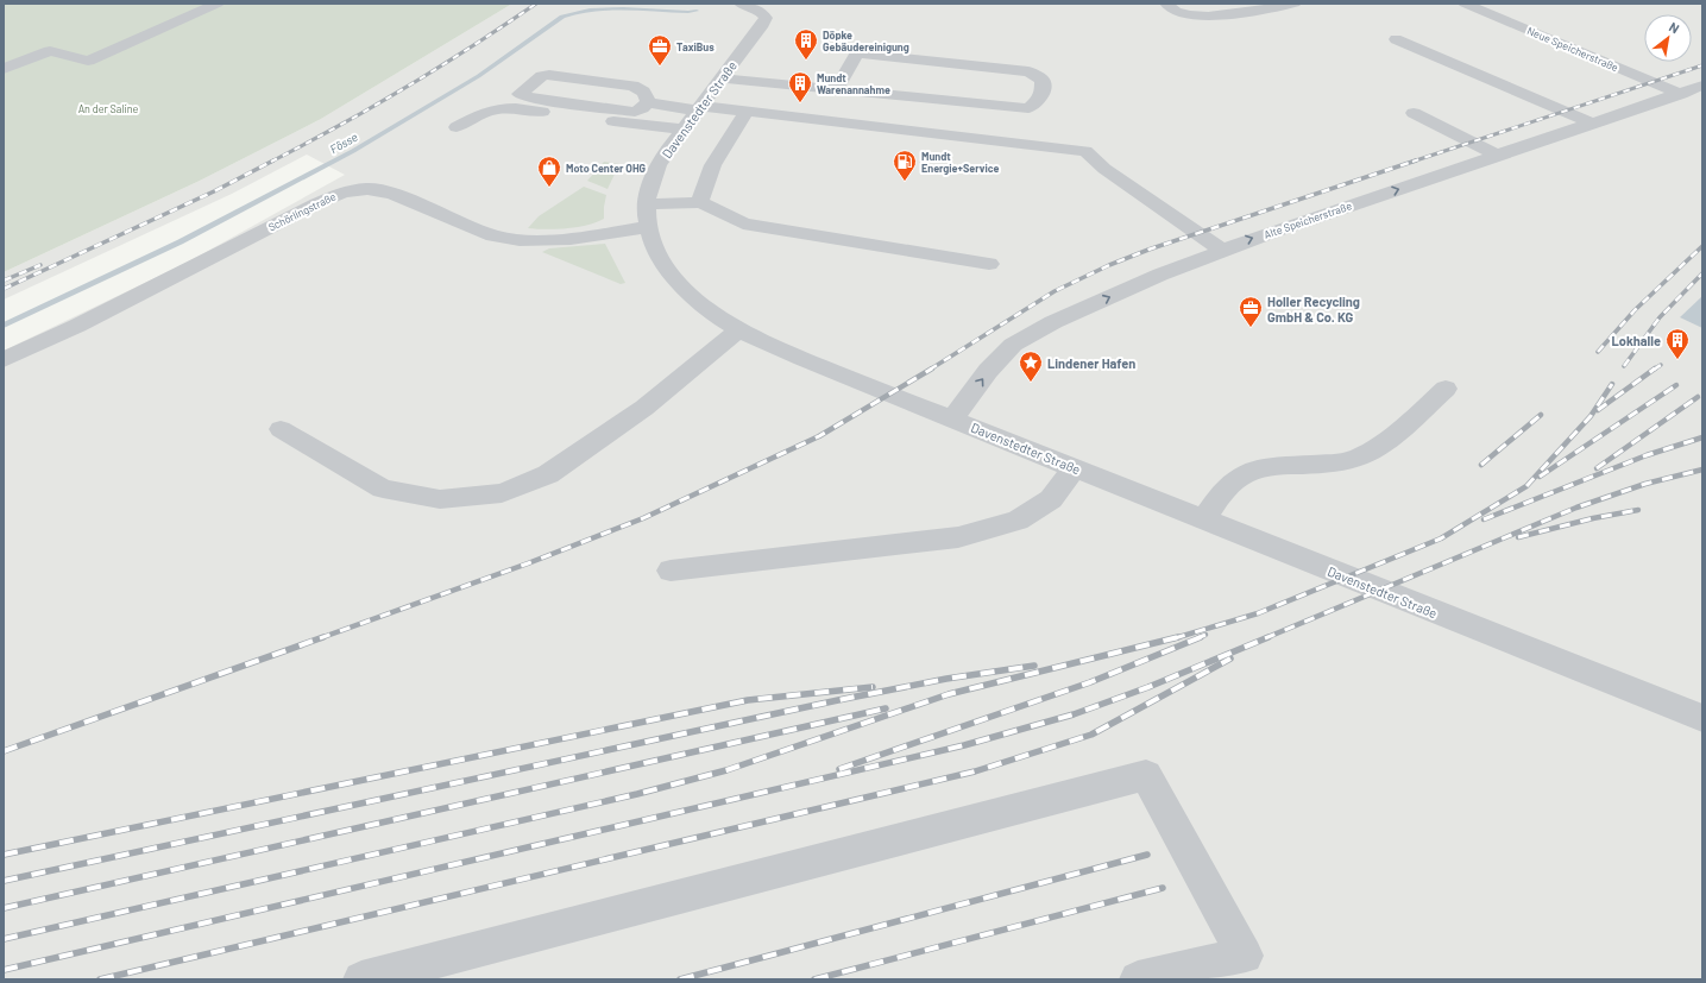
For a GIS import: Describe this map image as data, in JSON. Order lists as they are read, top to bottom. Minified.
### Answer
{"streets":{"street":["Neue Speicherstraße","Davenstedter Straße","Schörlingstraße","Alte Speicherstraße"]},"crossings":[["Neue Speicherstraße","Alte Speicherstraße"],["Davenstedter Straße","Schörlingstraße"],["Davenstedter Straße","Alte Speicherstraße"]],"water":["Fösse"],"parks":["An der Saline"],"places":{"building":["Döpke Gebäudereinigung","Mundt Warenannahme","Lokhalle"],"office":["TaxiBus","Holler Recycling GmbH & Co. KG"],"fuel station":["Mundt Energie+Service"],"shop":["Moto Center OHG"],"place":["Lindener Hafen"]},"north":"top right"}
